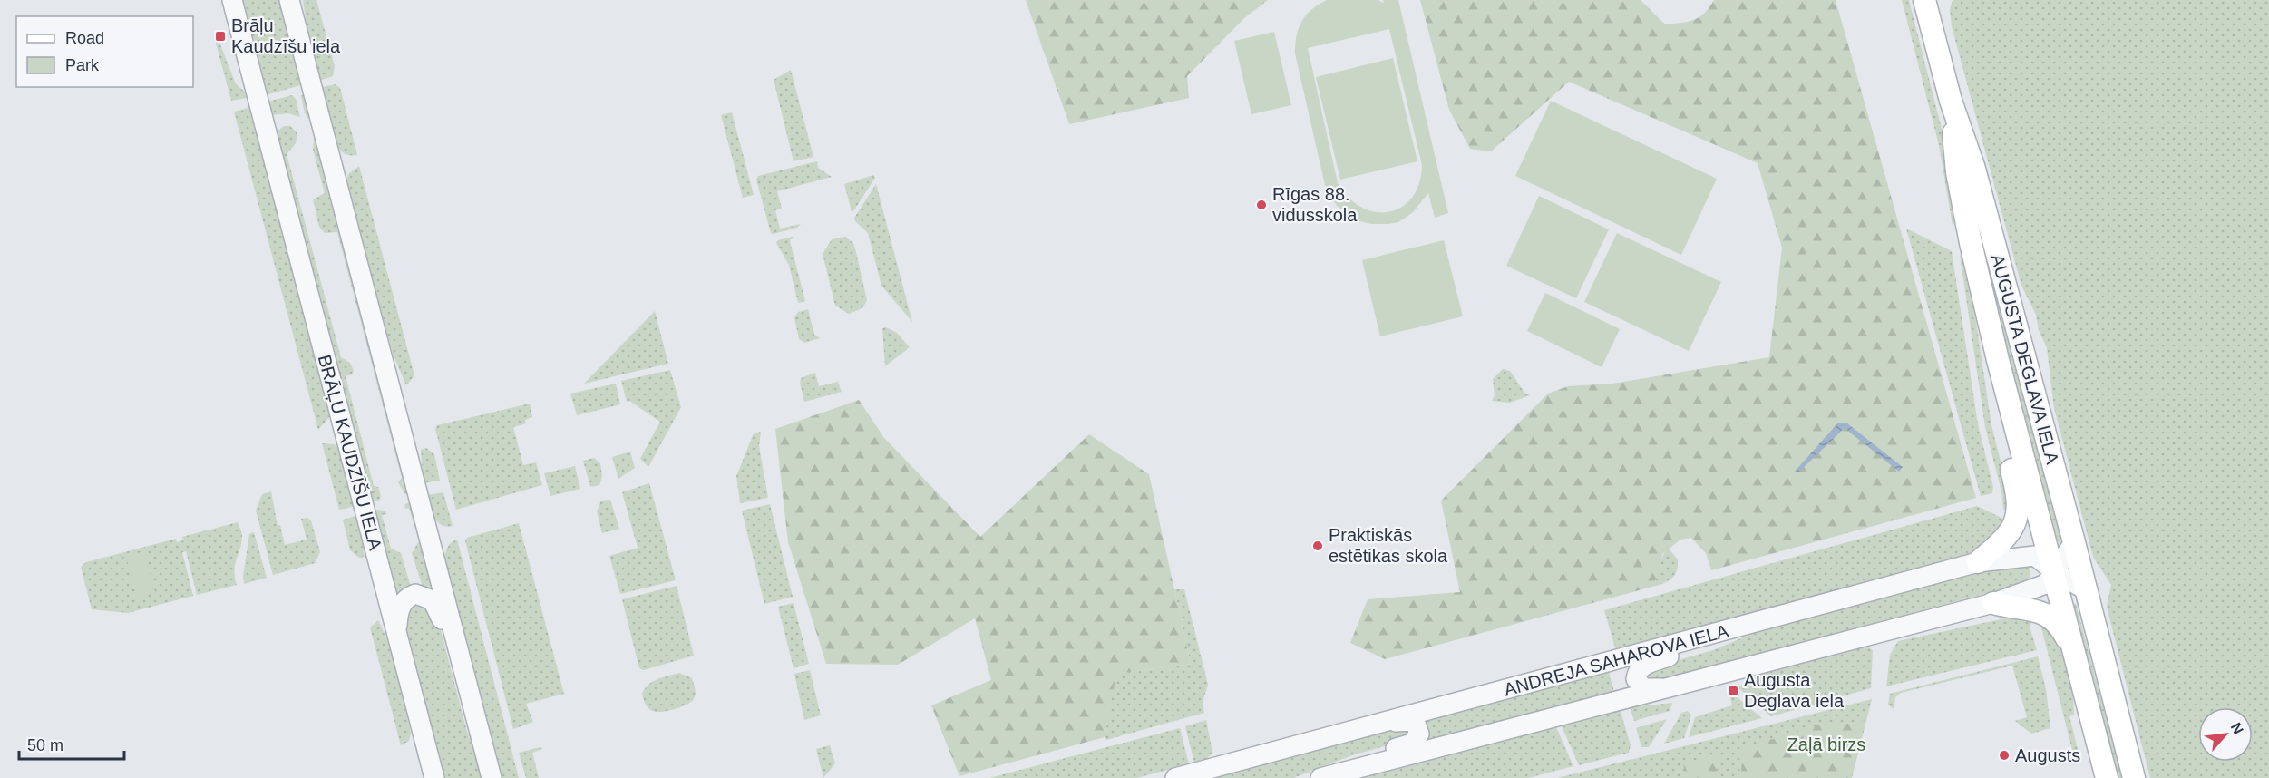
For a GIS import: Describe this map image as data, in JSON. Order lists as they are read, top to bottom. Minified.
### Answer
{"streets":{"main road":["AUGUSTA DEGLAVA IELA"],"street":["BRĀĻU KAUDZĪŠU IELA","ANDREJA SAHAROVA IELA"]},"crossings":[["AUGUSTA DEGLAVA IELA","ANDREJA SAHAROVA IELA"]],"parks":["Zaļā birzs"],"places":{"transit":["Brāļu Kaudzīšu iela","Augusta Deglava iela"],"other":["Rīgas 88. vidusskola","Praktiskās estētikas skola","Augusts"]},"legend":["Road","Park"],"scale_bar":"50 m","north":"top right"}
